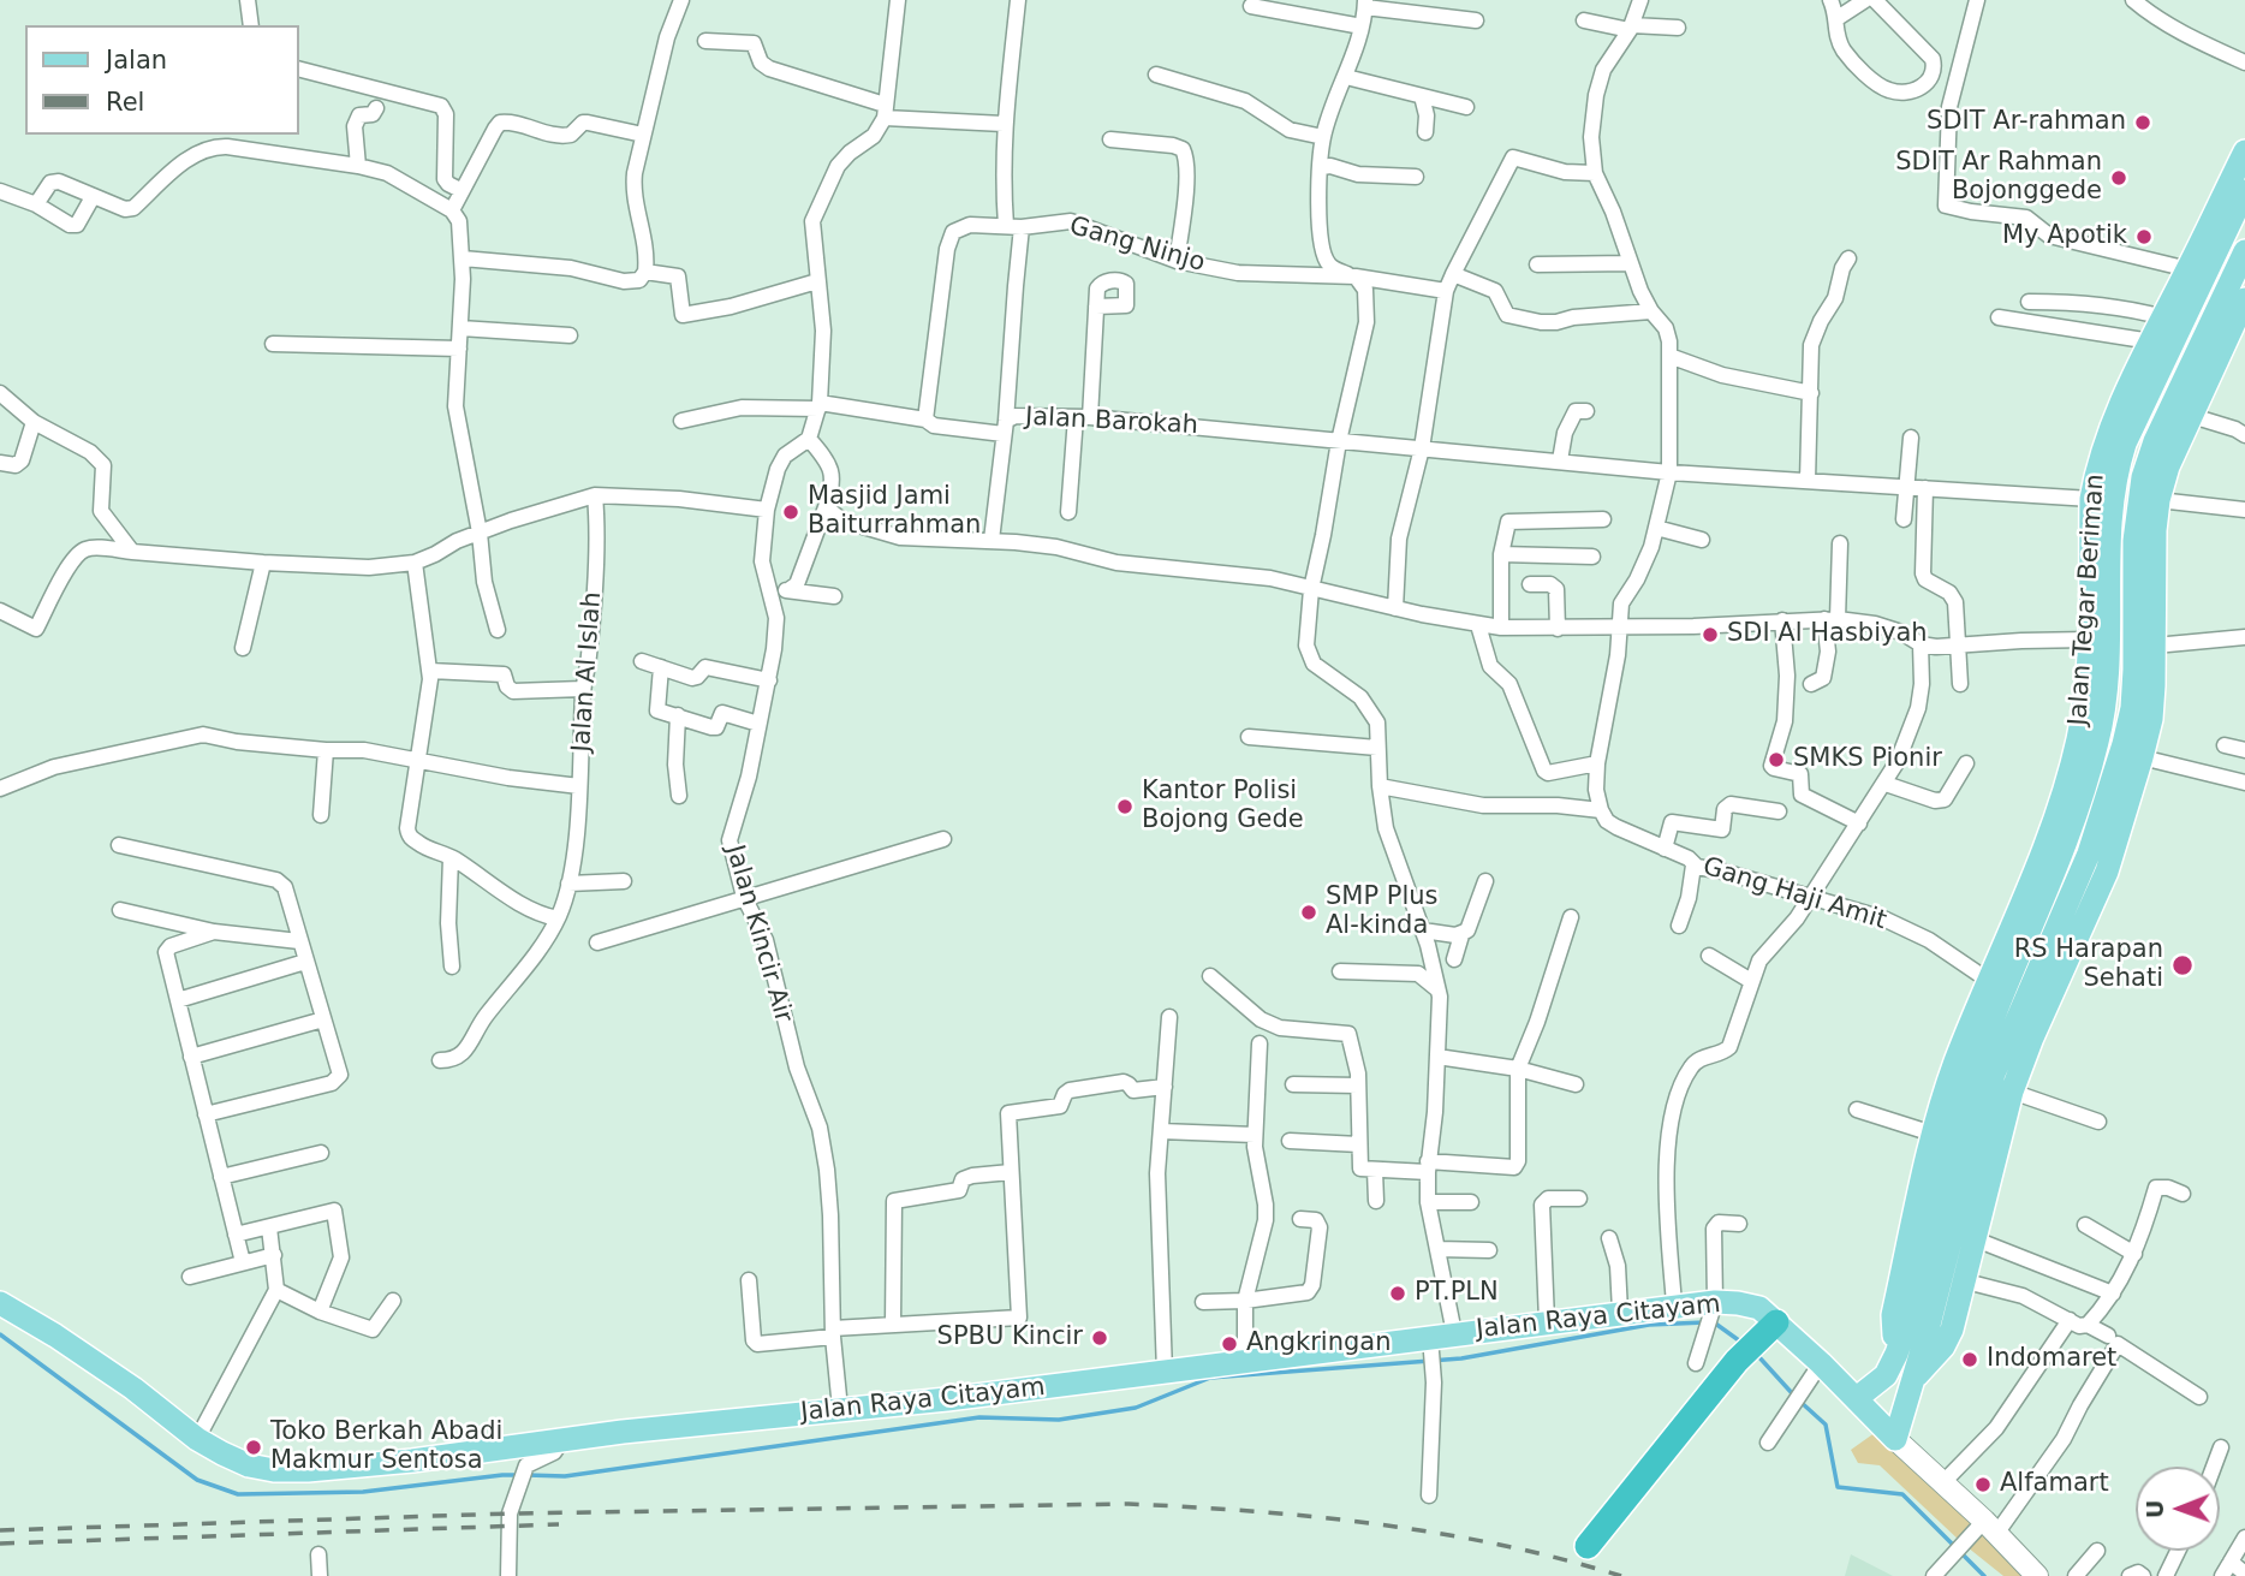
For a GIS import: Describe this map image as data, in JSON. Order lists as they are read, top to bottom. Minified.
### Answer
{"streets":{"main road":["Jalan Tegar Beriman","Jalan Raya Citayam"],"street":["Gang Ninjo","Jalan Barokah","Jalan Al Islah","Gang Haji Amit","Jalan Kincir Air"]},"crossings":[["Jalan Barokah","Jalan Tegar Beriman"],["Jalan Tegar Beriman","Gang Haji Amit"],["Jalan Tegar Beriman","Jalan Raya Citayam"],["Jalan Kincir Air","Jalan Raya Citayam"]],"places":["SDIT Ar-rahman","SDIT Ar Rahman Bojonggede","My Apotik","Masjid Jami Baiturrahman","SDI Al Hasbiyah","SMKS Pionir","Kantor Polisi Bojong Gede","SMP Plus Al-kinda","RS Harapan Sehati","PT.PLN","SPBU Kincir","Angkringan","Indomaret","Toko Berkah Abadi Makmur Sentosa","Alfamart"],"legend":["Jalan","Rel"],"north":"left"}
